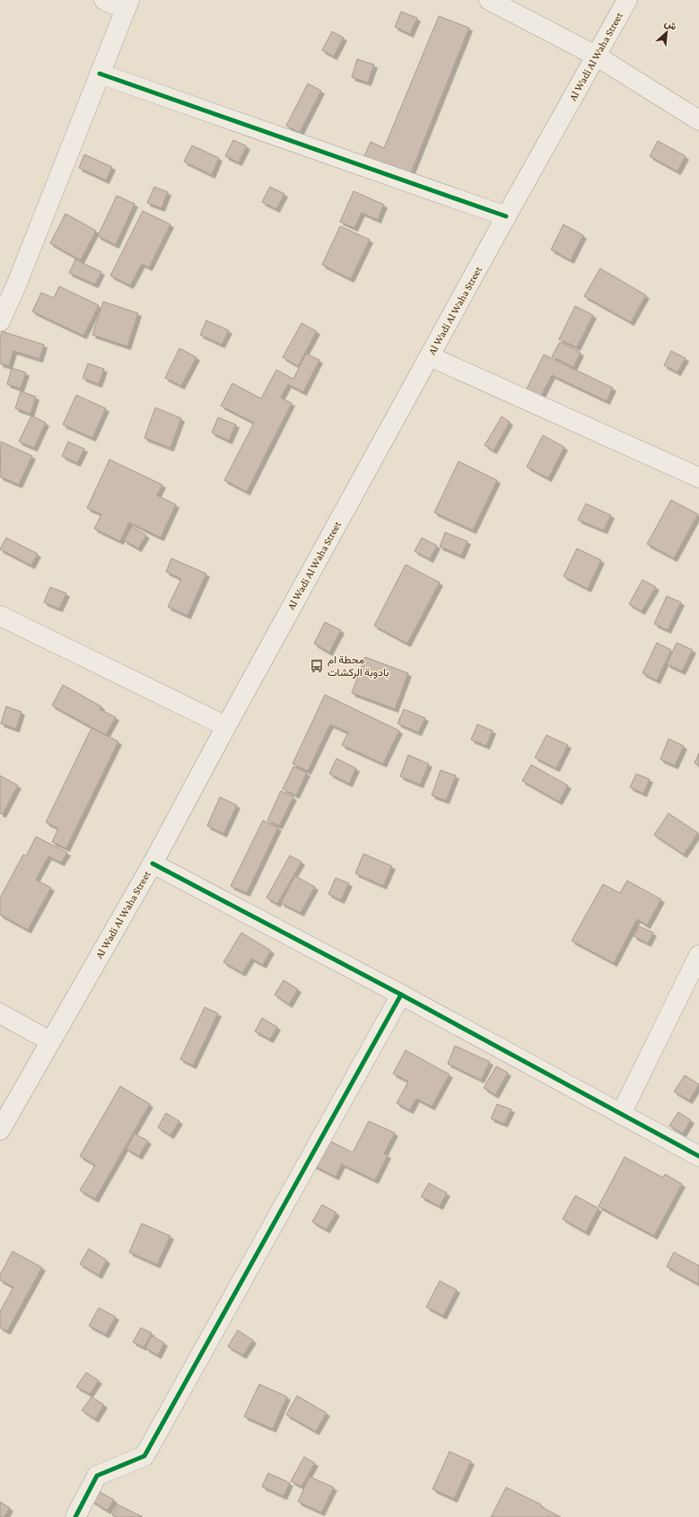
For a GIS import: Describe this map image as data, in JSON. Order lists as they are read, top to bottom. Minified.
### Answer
{"streets":{"street":["Al Wadi Al Waha Street"]},"places":{"bus stop":["محطة ام بادوبة الركشات"]},"north":"top right"}
